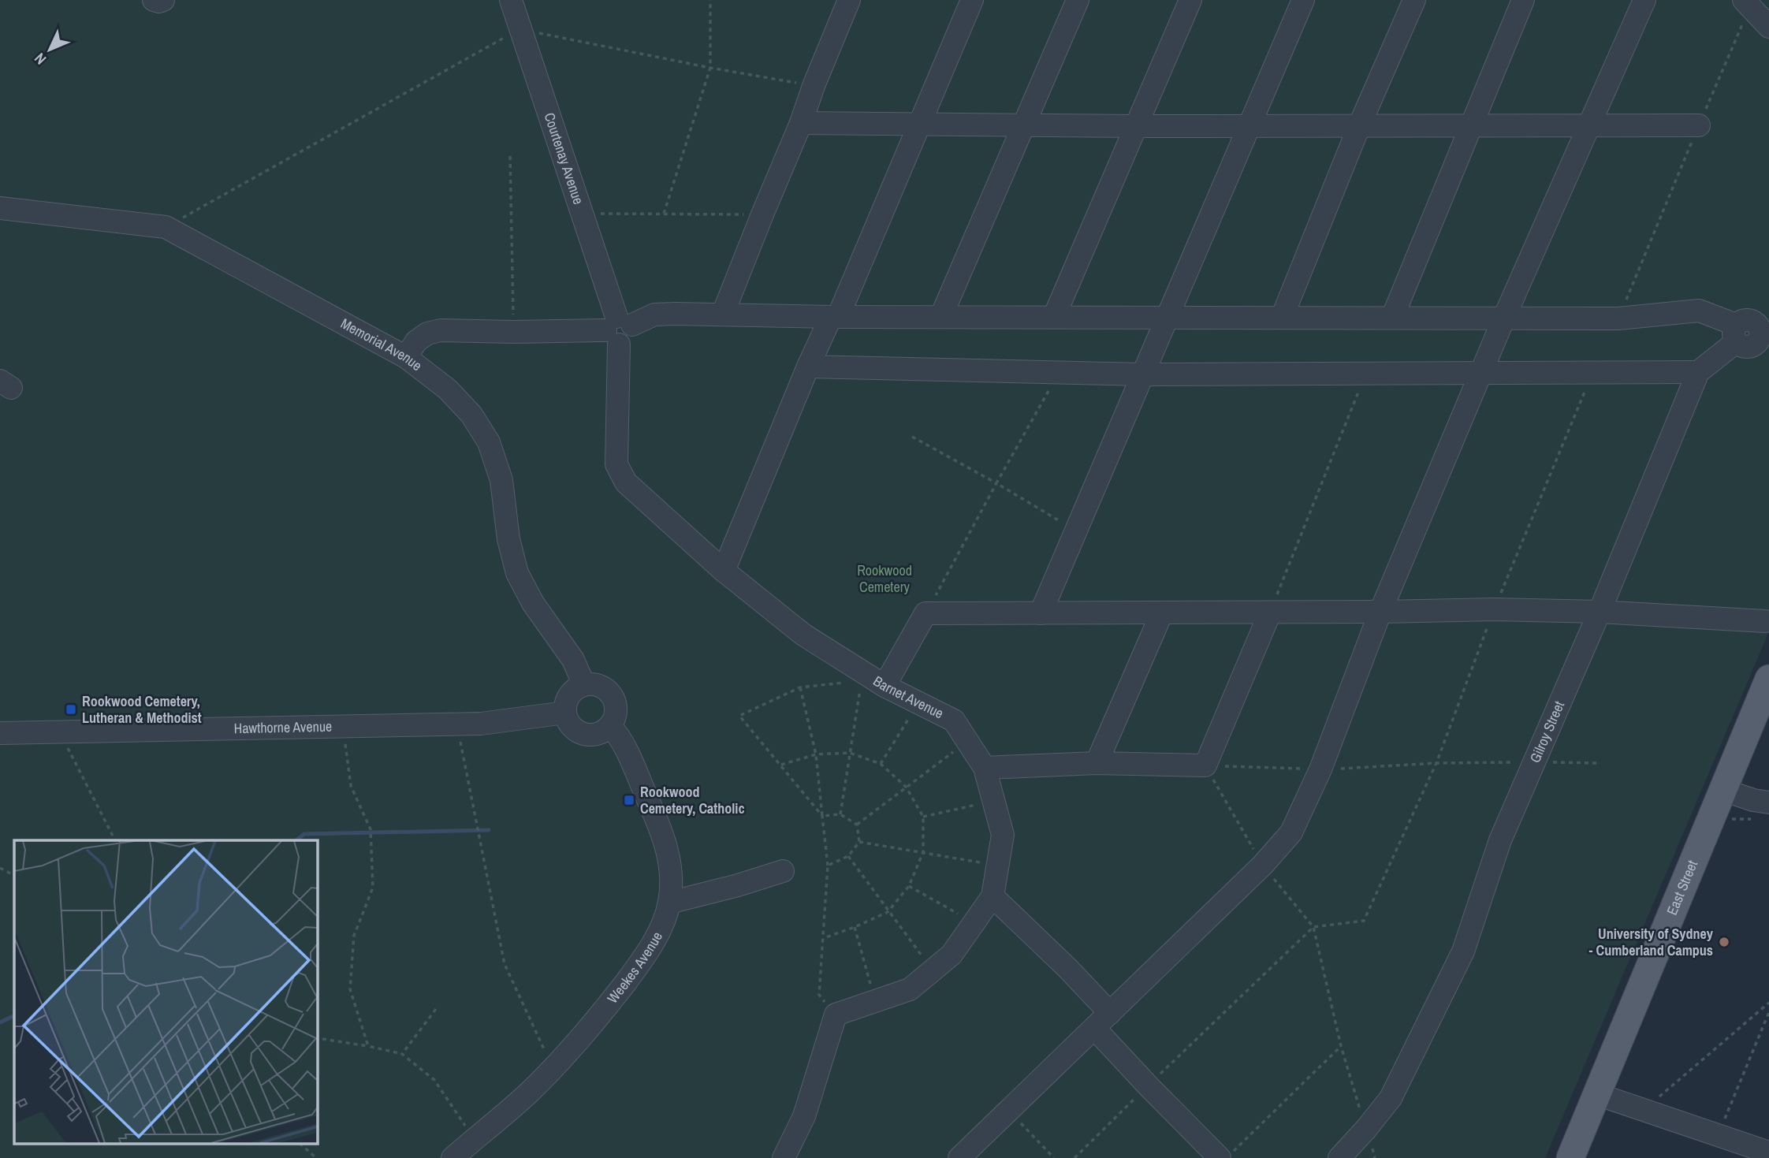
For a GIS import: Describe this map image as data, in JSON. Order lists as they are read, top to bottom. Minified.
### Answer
{"streets":{"main road":["East Street"],"street":["Courtenay Avenue","Memorial Avenue","Barnet Avenue","Hawthorne Avenue","Gilroy Street","Weekes Avenue"]},"crossings":[["Courtenay Avenue","Barnet Avenue"],["Memorial Avenue","Hawthorne Avenue"],["Memorial Avenue","Weekes Avenue"],["Hawthorne Avenue","Weekes Avenue"]],"parks":["Rookwood Cemetery"],"places":{"transit":["Rookwood Cemetery, Lutheran & Methodist","Rookwood Cemetery, Catholic"],"other":["University of Sydney - Cumberland Campus"]},"north":"bottom left"}
